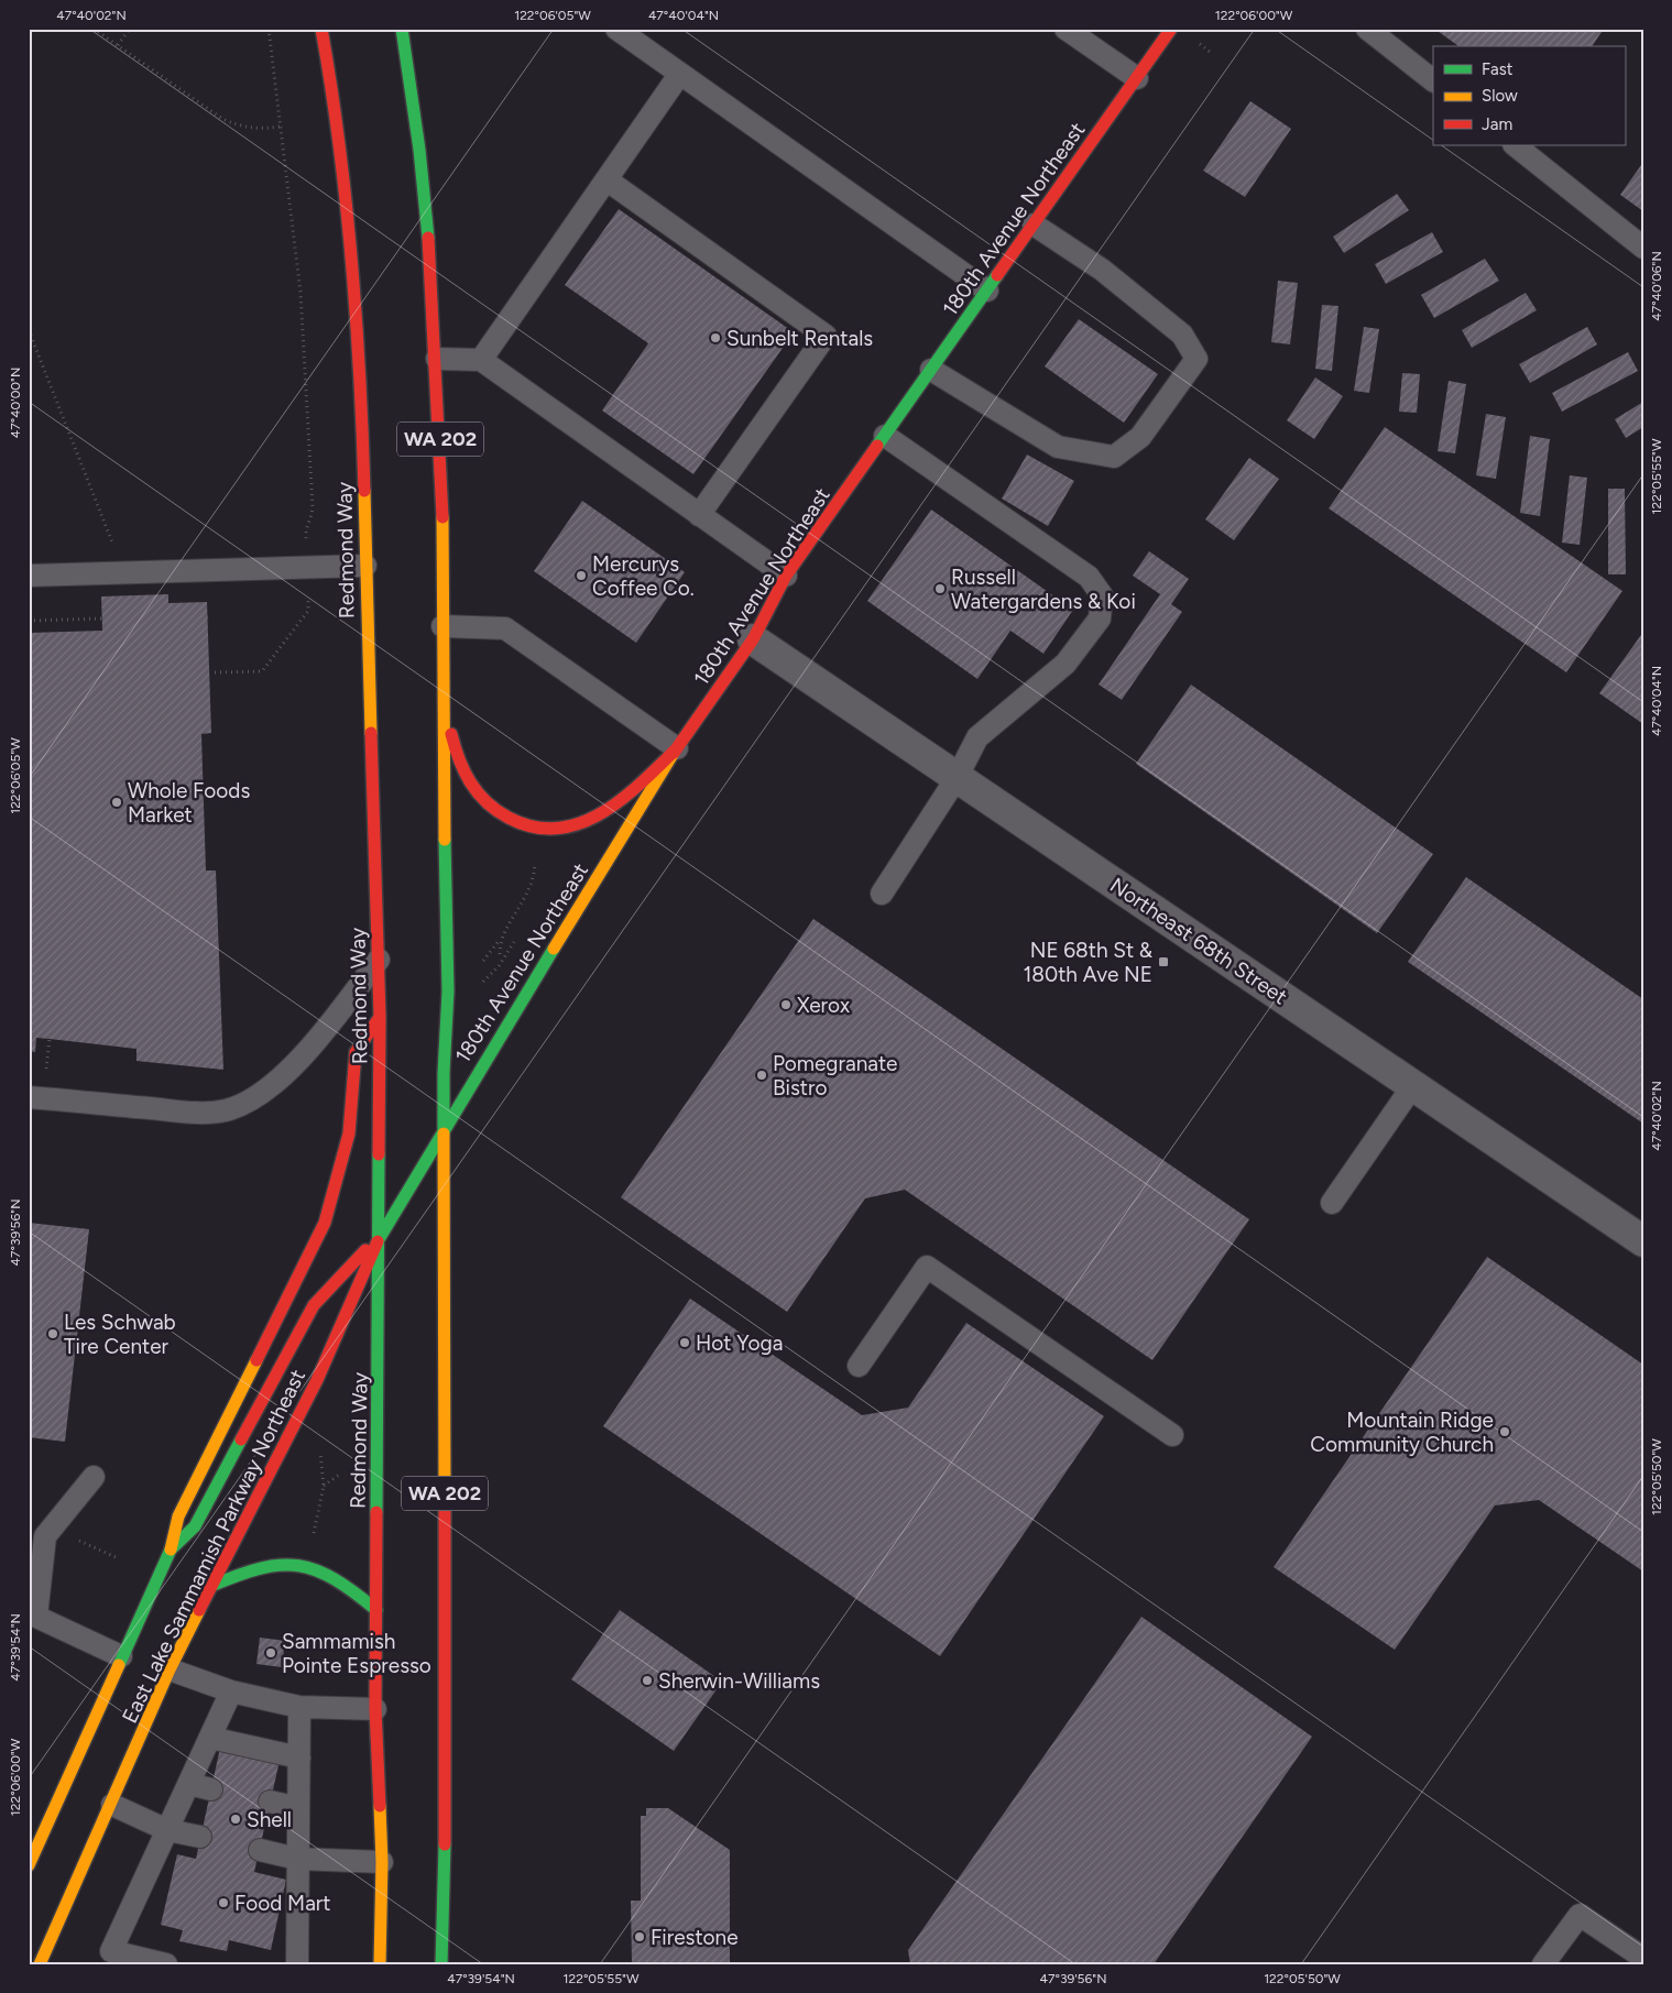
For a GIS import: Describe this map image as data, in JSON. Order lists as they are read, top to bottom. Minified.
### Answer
{"streets":{"main road":["180th Avenue Northeast","WA 202","Redmond Way","East Lake Sammamish Parkway Northeast"],"street":["Northeast 68th Street"]},"crossings":[["180th Avenue Northeast","WA 202"],["180th Avenue Northeast","Northeast 68th Street"],["180th Avenue Northeast","East Lake Sammamish Parkway Northeast"],["WA 202","East Lake Sammamish Parkway Northeast"],["Redmond Way","East Lake Sammamish Parkway Northeast"]],"places":{"other":["Sunbelt Rentals","Mercurys Coffee Co.","Russell Watergardens & Koi","Whole Foods Market","Xerox","Pomegranate Bistro","Les Schwab Tire Center","Hot Yoga","Mountain Ridge Community Church","Sammamish Pointe Espresso","Sherwin-Williams","Shell","Food Mart","Firestone"],"transit":["NE 68th St & 180th Ave NE"]},"legend":["Fast","Slow","Jam"],"coordinates":["47°40'02\"N","122°06'05\"W","47°40'04\"N","122°06'00\"W","47°40'06\"N","47°40'00\"N","122°05'55\"W","47°39'56\"N","122°05'50\"W","47°39'54\"N"]}
